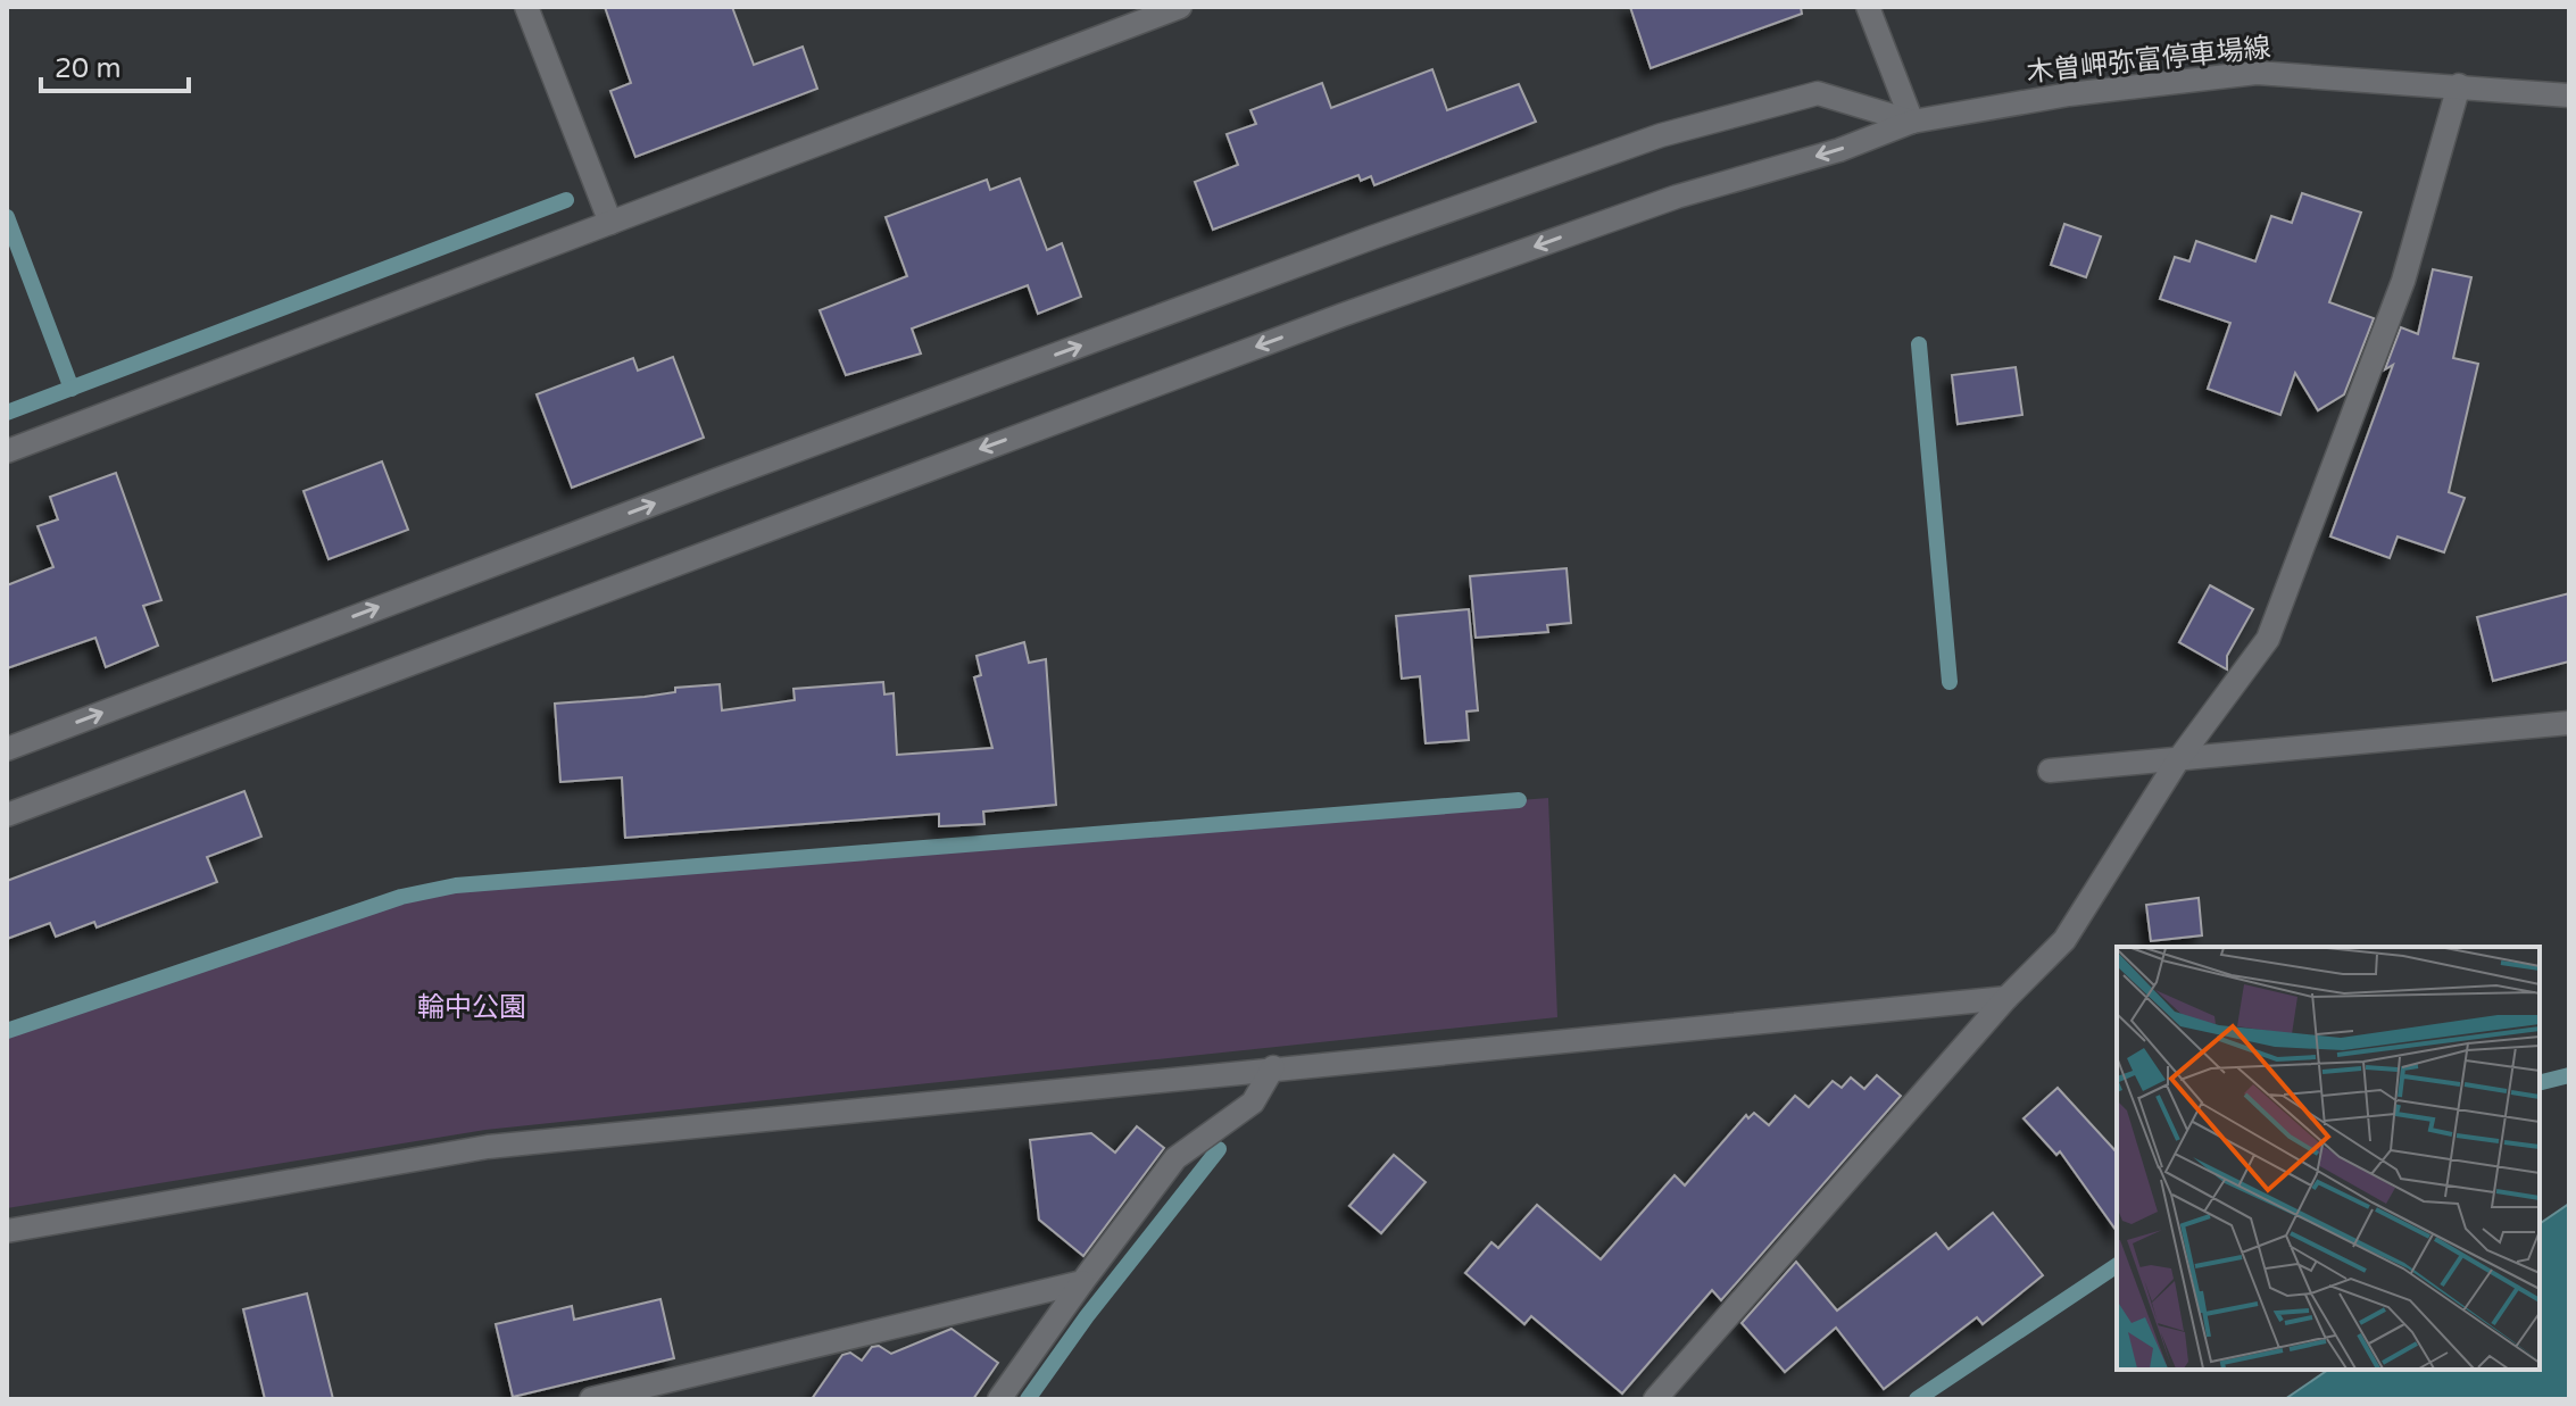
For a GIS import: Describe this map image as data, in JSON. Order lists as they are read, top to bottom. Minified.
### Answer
{"streets":{"street":["木曽岬弥富停車場線"]},"parks":["輪中公園"],"scale_bar":"20 m"}
